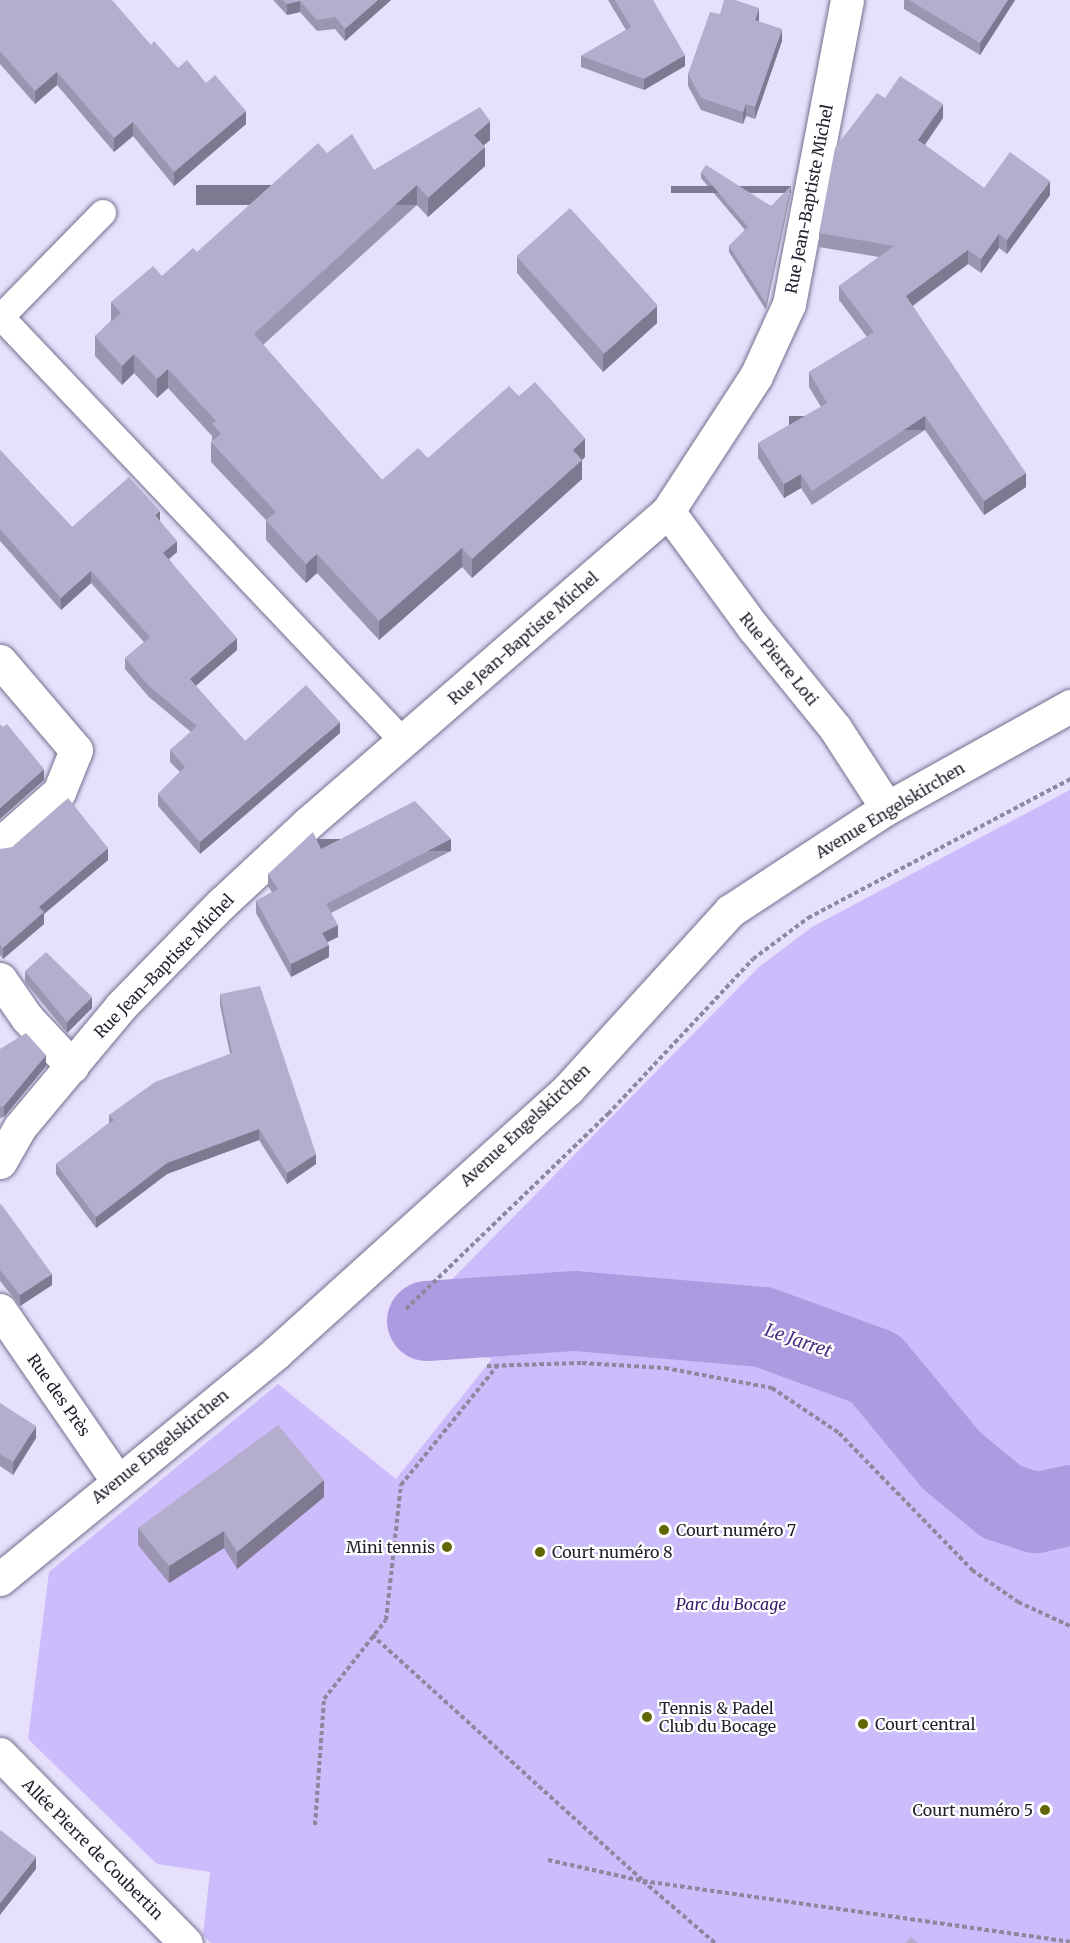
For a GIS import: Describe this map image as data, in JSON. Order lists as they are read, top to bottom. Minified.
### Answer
{"streets":{"street":["Rue Jean-Baptiste Michel","Rue Pierre Loti","Avenue Engelskirchen","Rue des Près","Allée Pierre de Coubertin"]},"crossings":[["Rue Jean-Baptiste Michel","Rue Pierre Loti"],["Rue Pierre Loti","Avenue Engelskirchen"],["Avenue Engelskirchen","Rue des Près"]],"water":["Le Jarret"],"parks":["Parc du Bocage"],"places":["Court numéro 7","Mini tennis","Court numéro 8","Tennis & Padel Club du Bocage","Court central","Court numéro 5"]}
